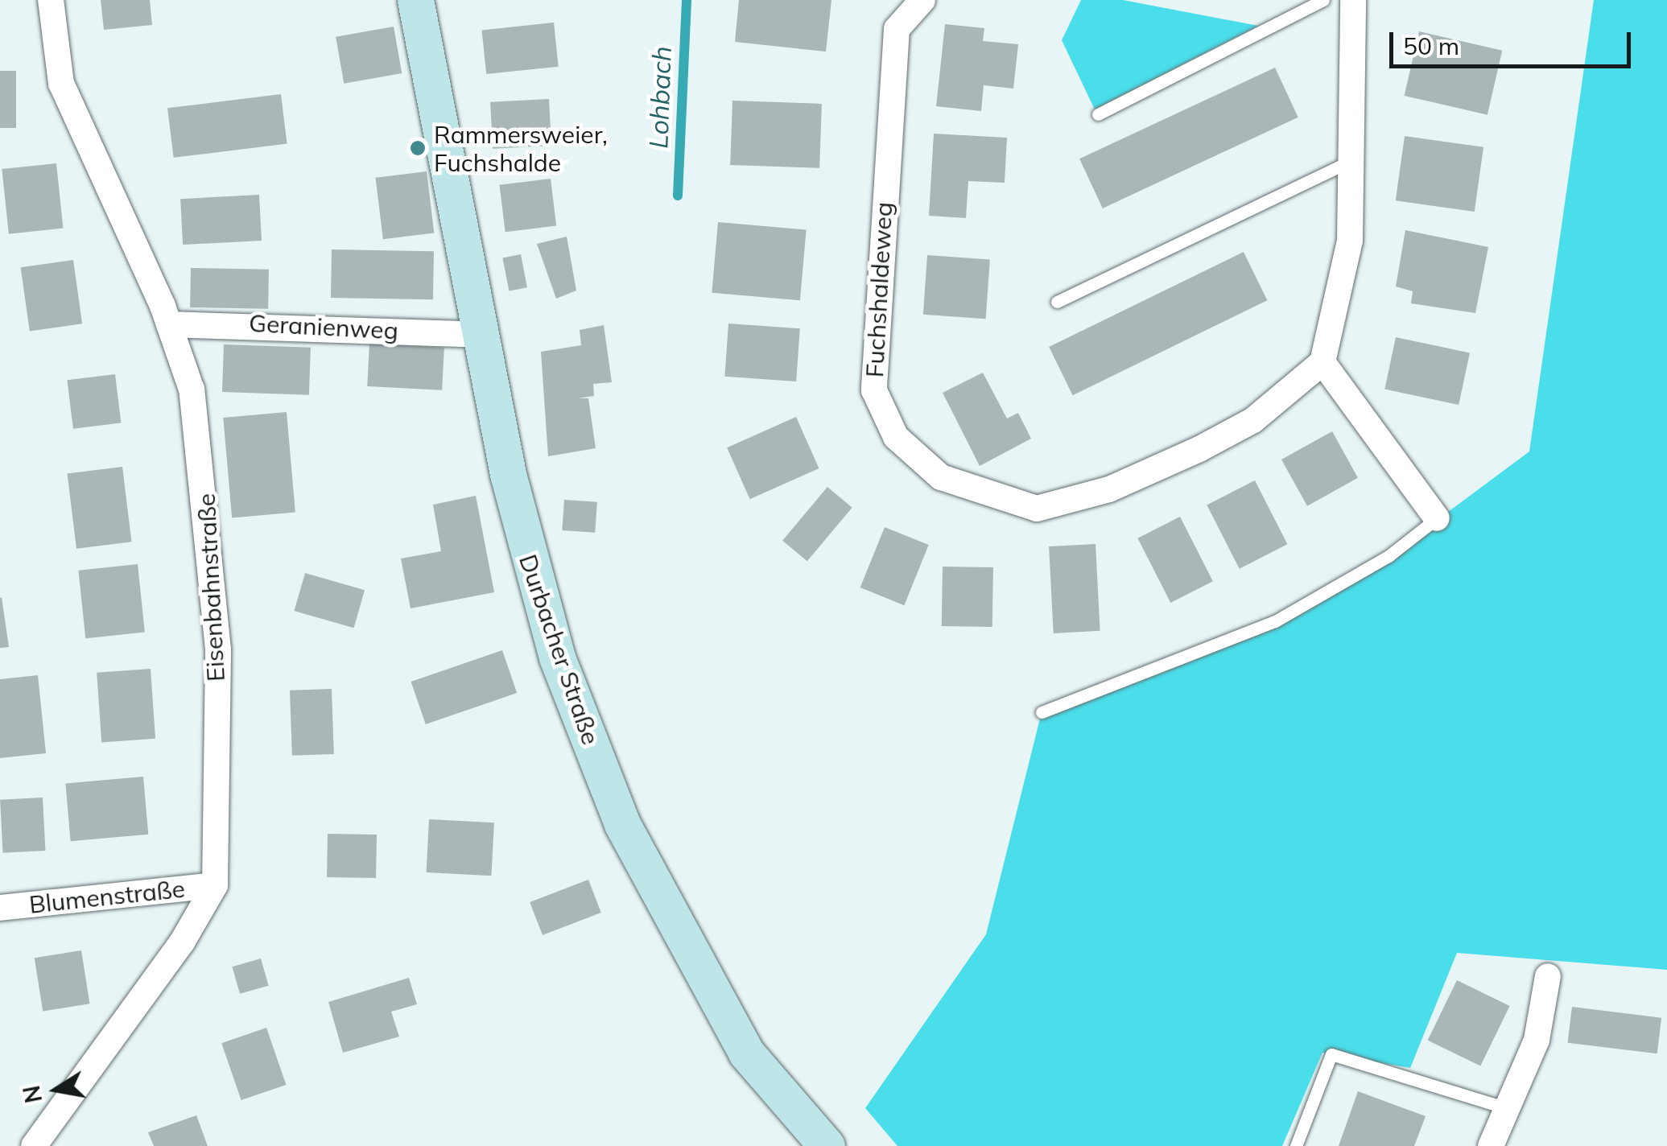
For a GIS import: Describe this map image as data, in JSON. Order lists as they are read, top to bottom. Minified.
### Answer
{"streets":{"street":["Fuchshaldeweg","Geranienweg","Eisenbahnstraße","Durbacher Straße","Blumenstraße"]},"crossings":[["Geranienweg","Eisenbahnstraße"],["Geranienweg","Durbacher Straße"],["Eisenbahnstraße","Blumenstraße"]],"water":["Lohbach"],"places":["Rammersweier, Fuchshalde"],"scale_bar":"50 m","north":"left"}
